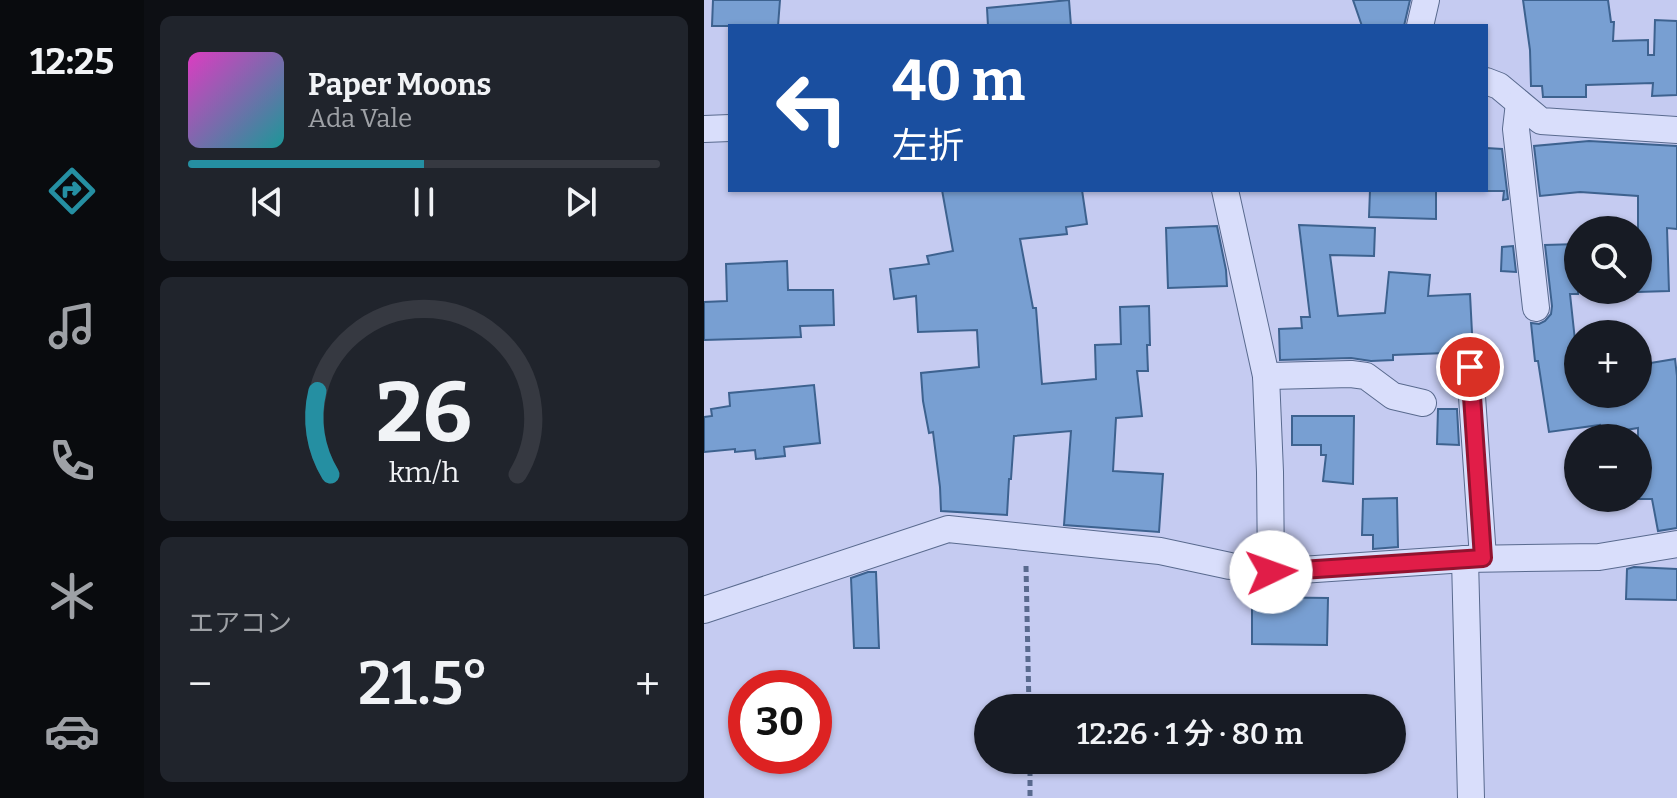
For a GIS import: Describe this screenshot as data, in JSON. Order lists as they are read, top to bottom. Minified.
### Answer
{"page":{"tabs":"12:25","turn":["40 m","左折"],"song":["Paper Moons","Ada Vale"],"map_buttons":["+","−"],"tile":"エアコン","heat":["−","21.5°","+"],"limit":"30","trip":"12:26 · 1 分 · 80 m","gauge":["26","km/h"]}}
